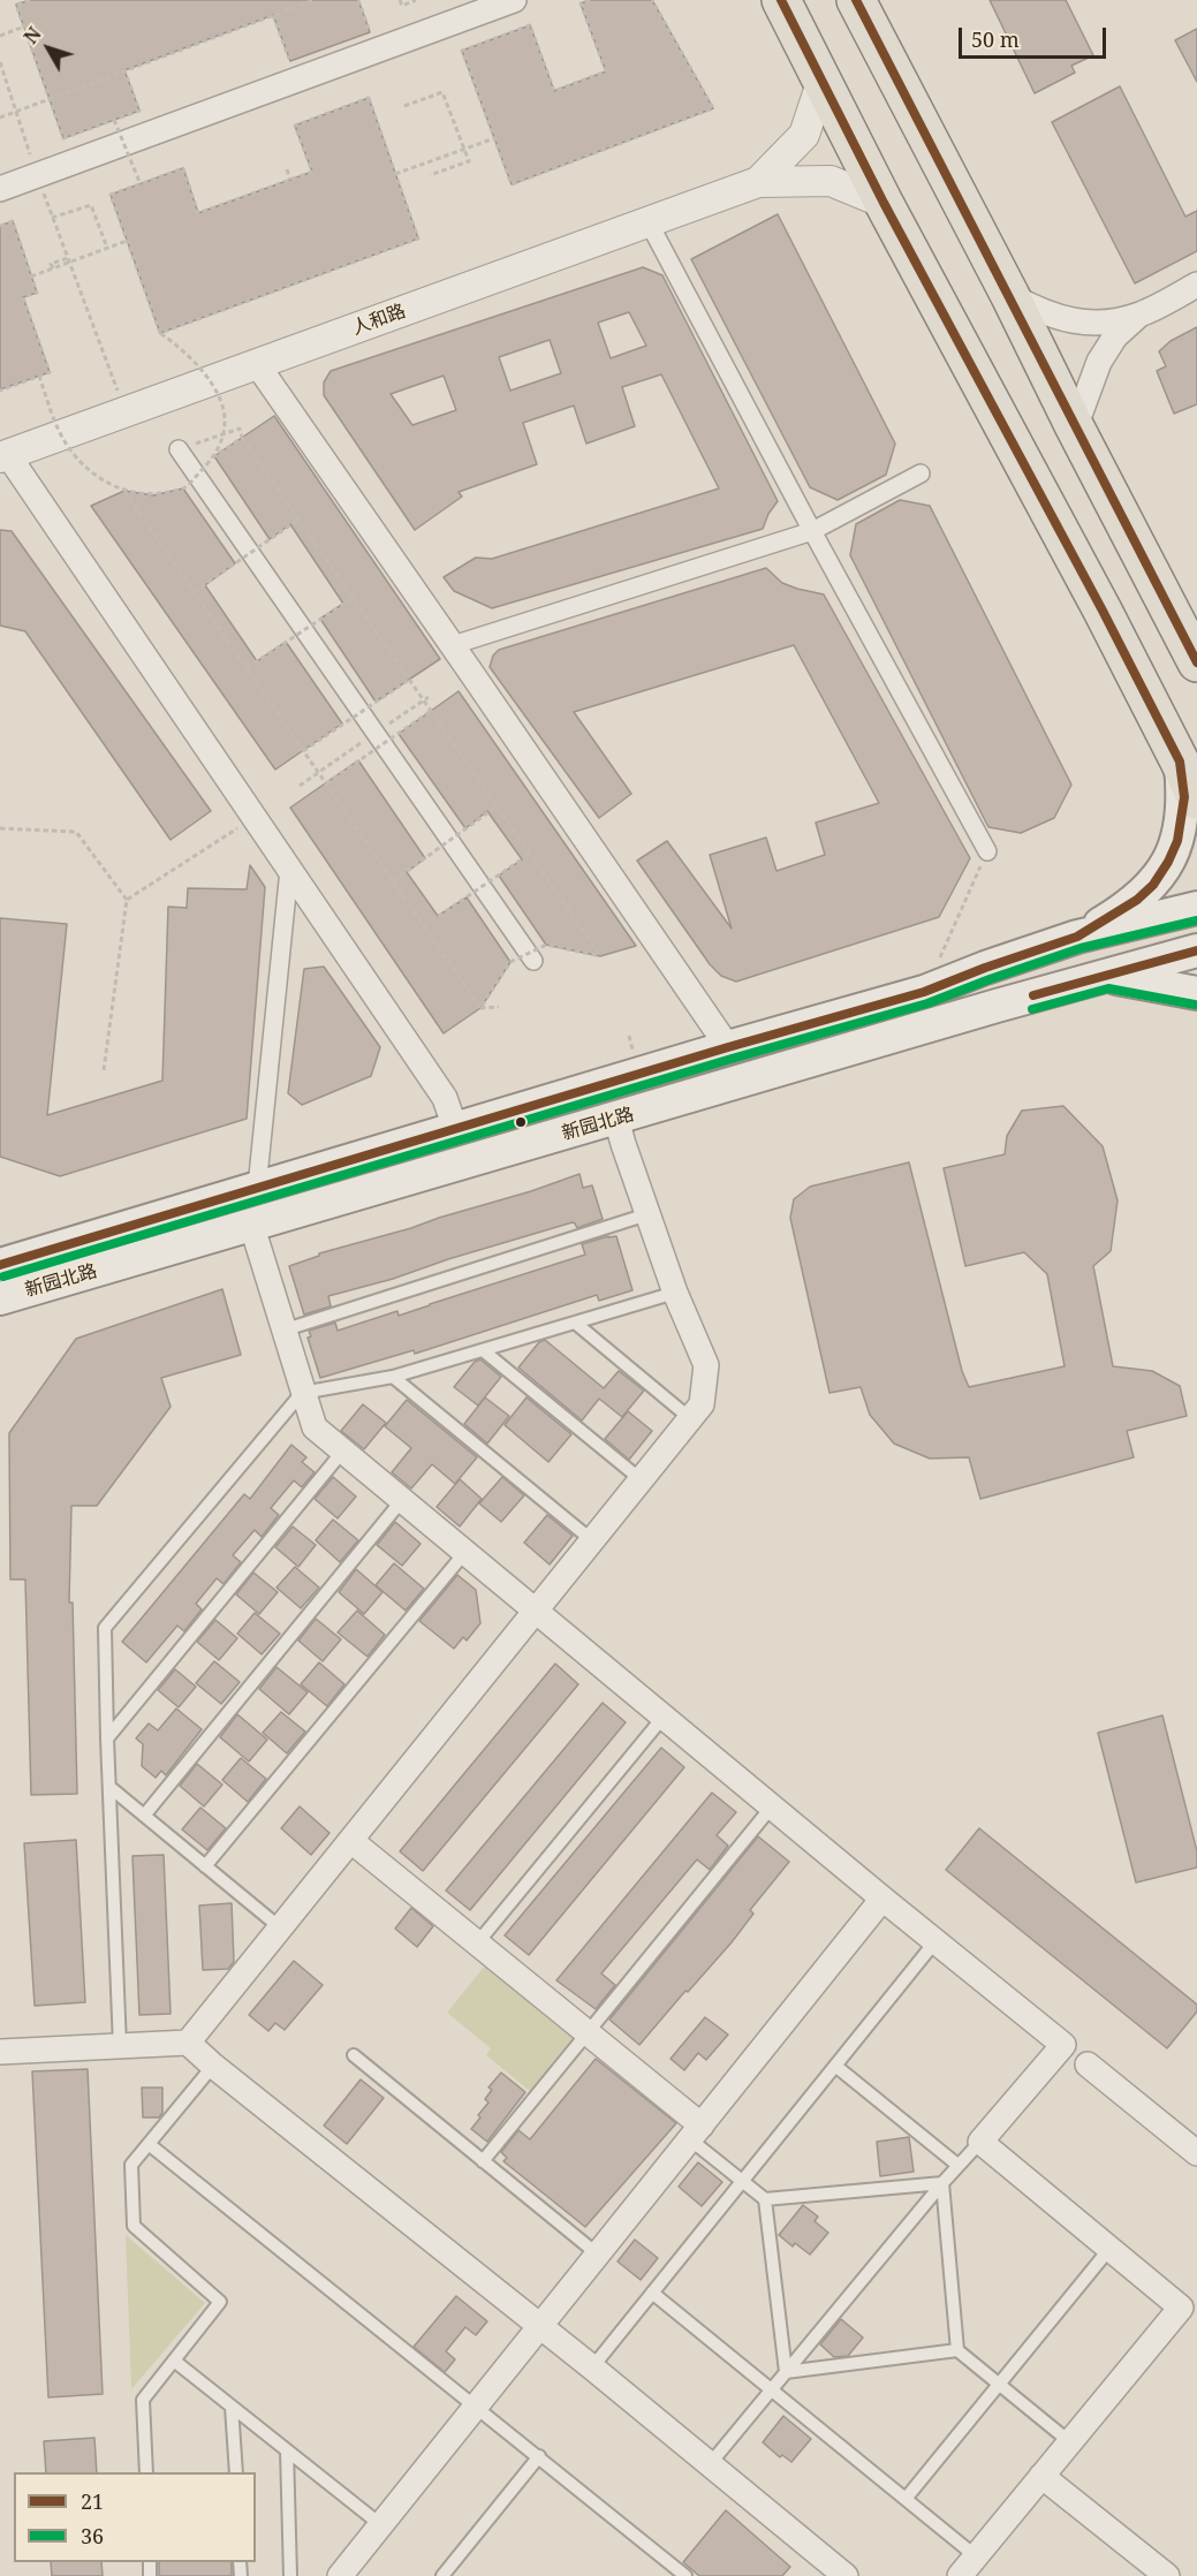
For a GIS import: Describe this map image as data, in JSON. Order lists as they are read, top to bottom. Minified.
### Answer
{"streets":{"main road":["新园北路"],"street":["人和路"]},"lines":["transit line 21","transit line 36"],"legend":["21","36"],"scale_bar":"50 m","north":"top left"}
